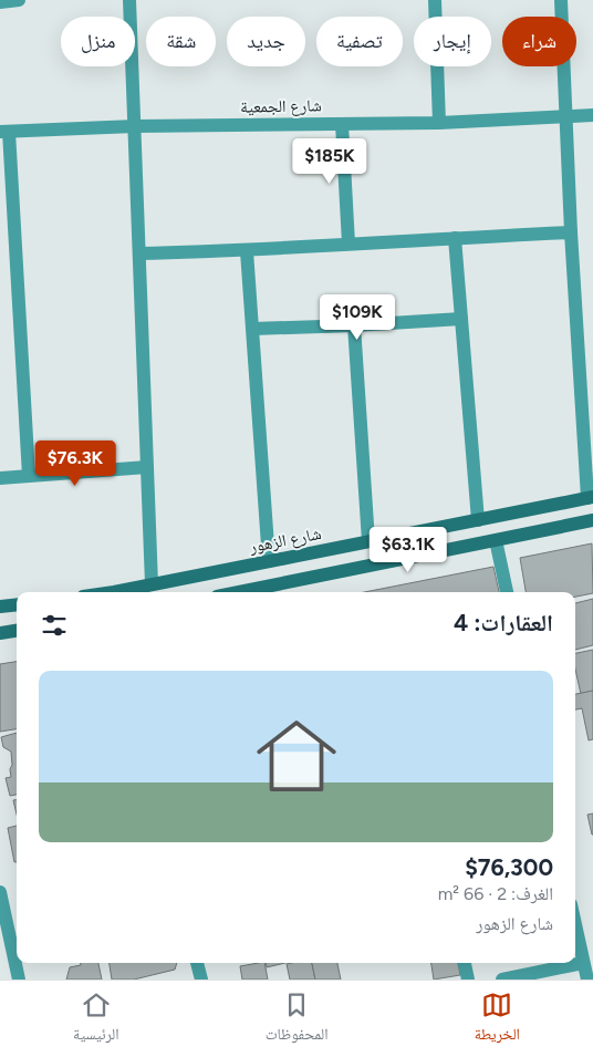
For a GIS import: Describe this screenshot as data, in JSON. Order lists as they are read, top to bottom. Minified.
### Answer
{"streets":{"main road":["شارع الزهور"],"street":["شارع الجمعية"]},"page":{"chip":["شراء","إيجار","تصفية","جديد","شقة","منزل"],"price":["$185K","$109K","$76.3K","$63.1K"],"heading":"العقارات: 4","list":[{"name":"$76,300","note":"الغرف: 2 · 66 m² · شارع الزهور"}],"tabs":["الخريطة","المحفوظات","الرئيسية"]}}
